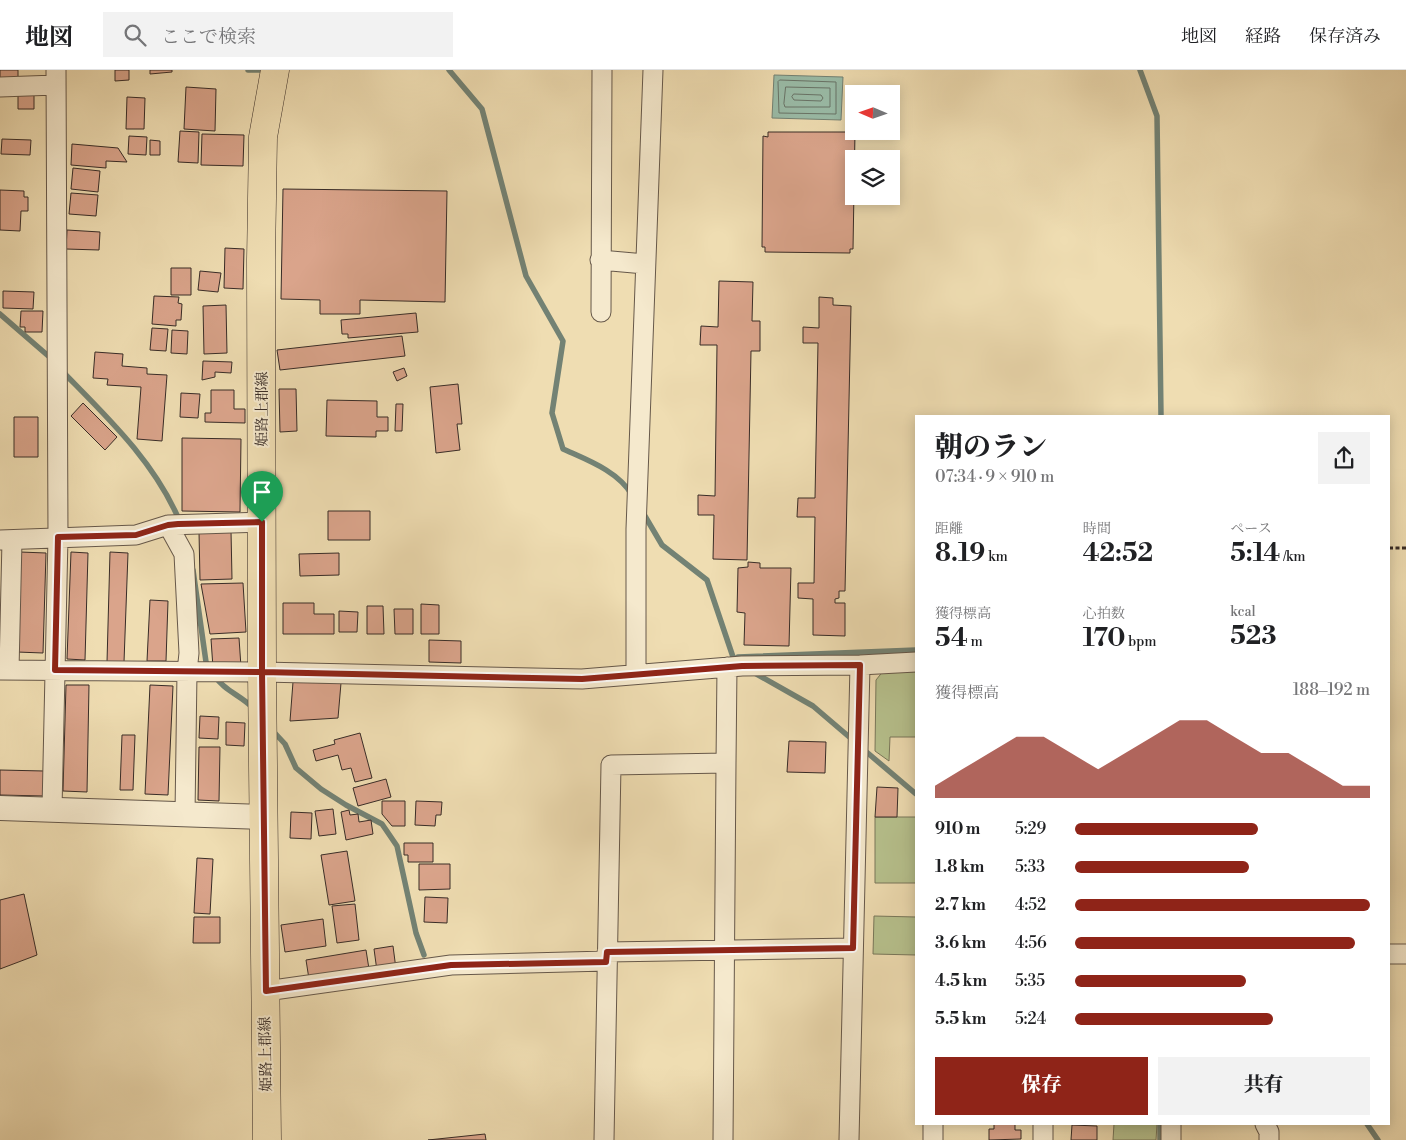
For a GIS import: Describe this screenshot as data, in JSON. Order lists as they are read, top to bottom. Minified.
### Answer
{"streets":{"main road":["姫路上郡線"]},"north":"left","page":{"header":"地図","search":"ここで検索","nav":["地図","経路","保存済み"],"heading":["朝のラン","07:34 · 9 × 910 m"],"stats":[["距離","8.19 km"],["時間","42:52"],["ペース","5:14 /km"],["獲得標高","54 m"],["心拍数","170 bpm"],["kcal","523"]],"chart":["獲得標高","188–192 m"],"list":[{"name":"910 m","note":"5:29"},{"name":"1.8 km","note":"5:33"},{"name":"2.7 km","note":"4:52"},{"name":"3.6 km","note":"4:56"},{"name":"4.5 km","note":"5:35"},{"name":"5.5 km","note":"5:24"}],"buttons":["保存","共有"]}}
